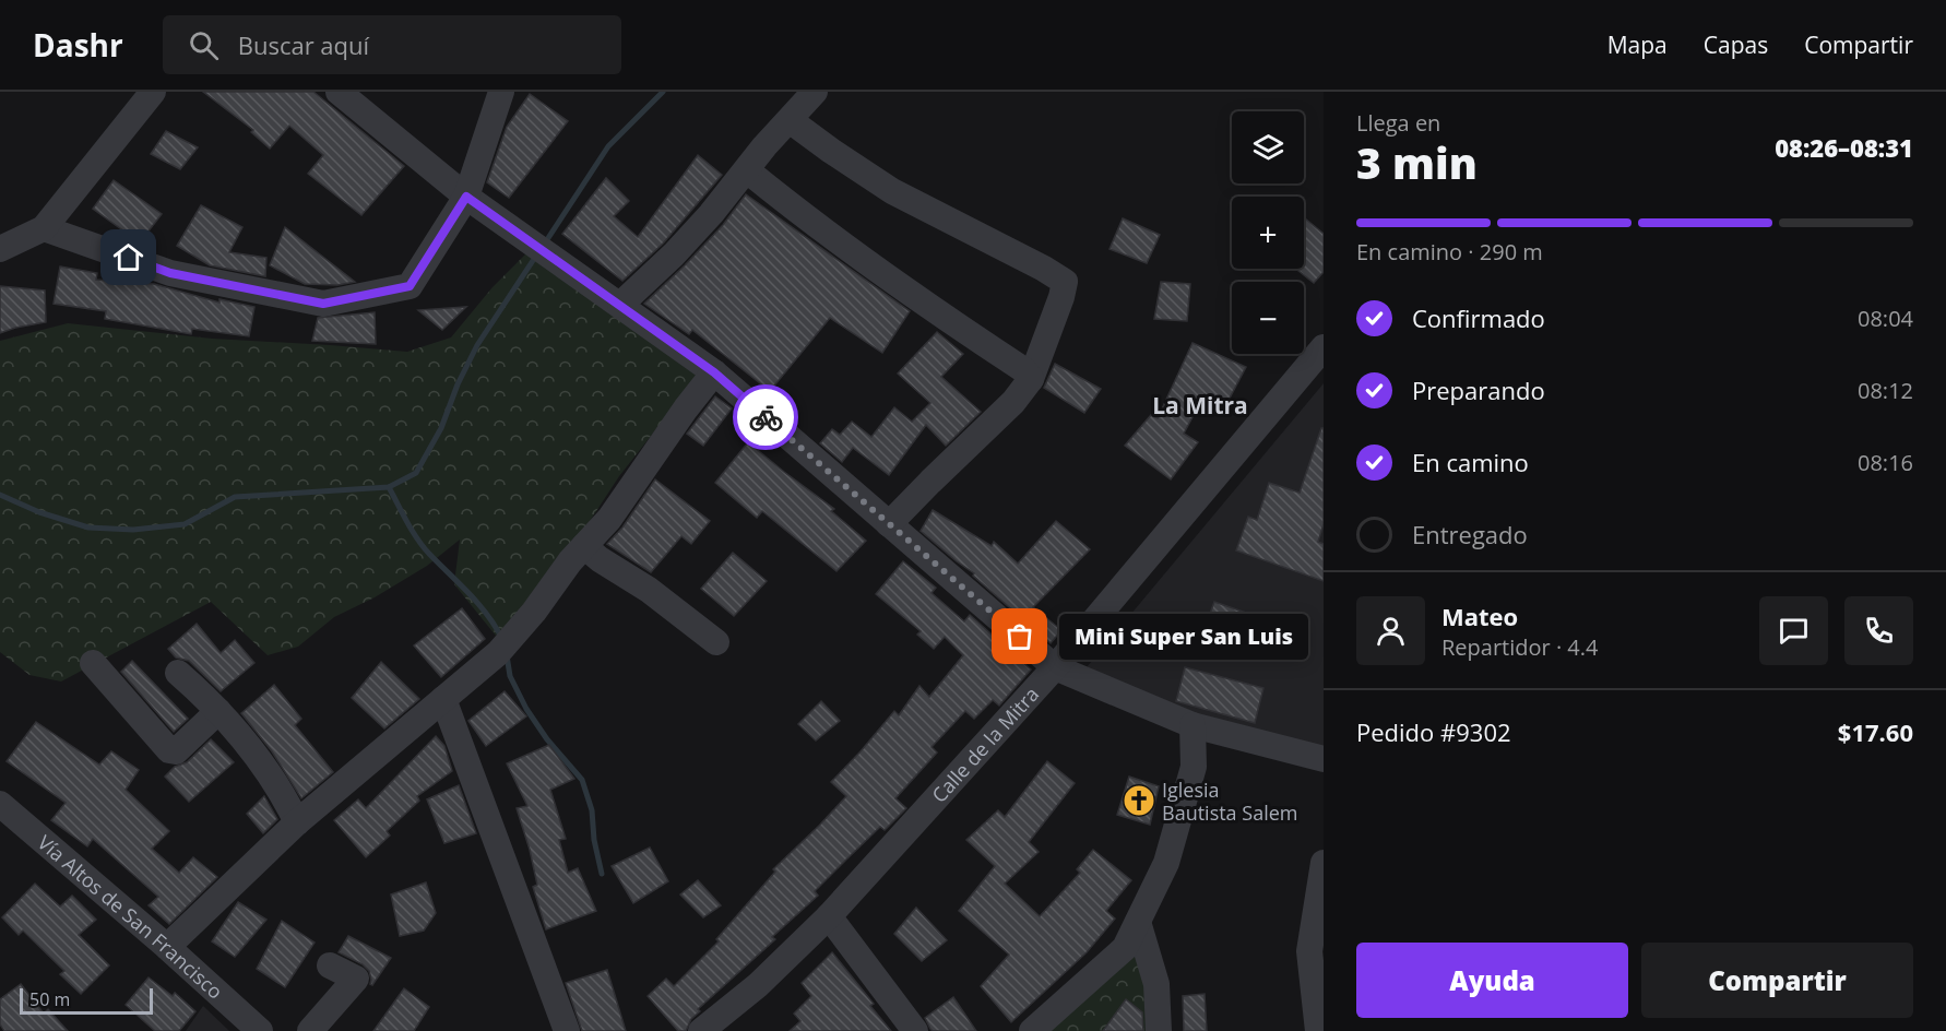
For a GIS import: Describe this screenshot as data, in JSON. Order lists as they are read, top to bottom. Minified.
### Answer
{"streets":{"street":["Calle de la Mitra","Vía Altos de San Francisco"]},"districts":["La Mitra"],"places":{"other":["Mini Super San Luis"],"church":["Iglesia Bautista Salem"]},"scale_bar":"50 m","page":{"header":"Dashr","search":"Buscar aquí","nav":["Mapa","Capas","Compartir"],"heading":["3 min","Llega en","08:26–08:31"],"panel":["Mateo","Repartidor · 4.4","Pedido #9302","$17.60"],"map_buttons":["+","−"],"bar":"En camino · 290 m","list":[["Confirmado","08:04"],["Preparando","08:12"],["En camino","08:16"],"Entregado"],"bubble":"Mini Super San Luis","buttons":["Ayuda","Compartir"],"scale":"50 m"}}
